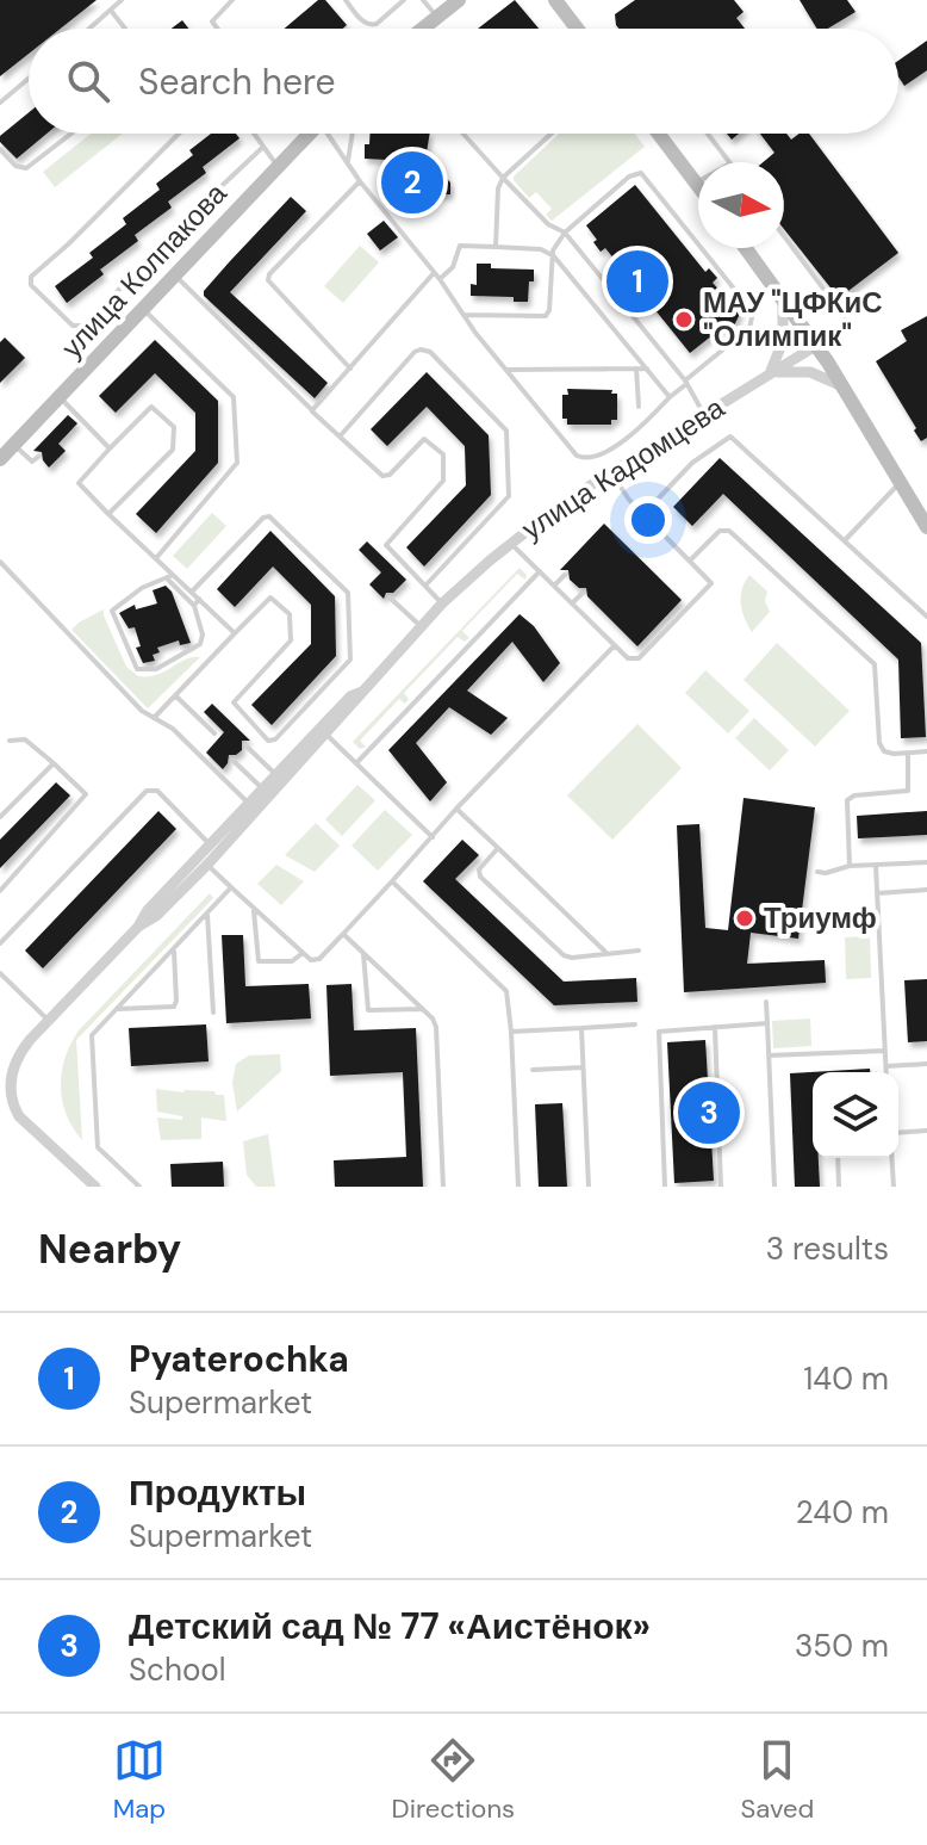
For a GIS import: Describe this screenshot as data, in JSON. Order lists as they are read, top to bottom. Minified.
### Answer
{"streets":{"street":["улица Колпакова","улица Кадомцева"]},"places":["МАУ \"ЦФКиС \"Олимпик\"","Триумф"],"north":"right","page":{"search":"Search here","pins":["2","1","3"],"heading":["Nearby","3 results"],"list":[{"mark":"1","name":"Pyaterochka","note":"Supermarket","value":"140 m"},{"mark":"2","name":"Продукты","note":"Supermarket","value":"240 m"},{"mark":"3","name":"Детский сад № 77 «Аистёнок»","note":"School","value":"350 m"}],"nav":["Map","Directions","Saved"]}}
